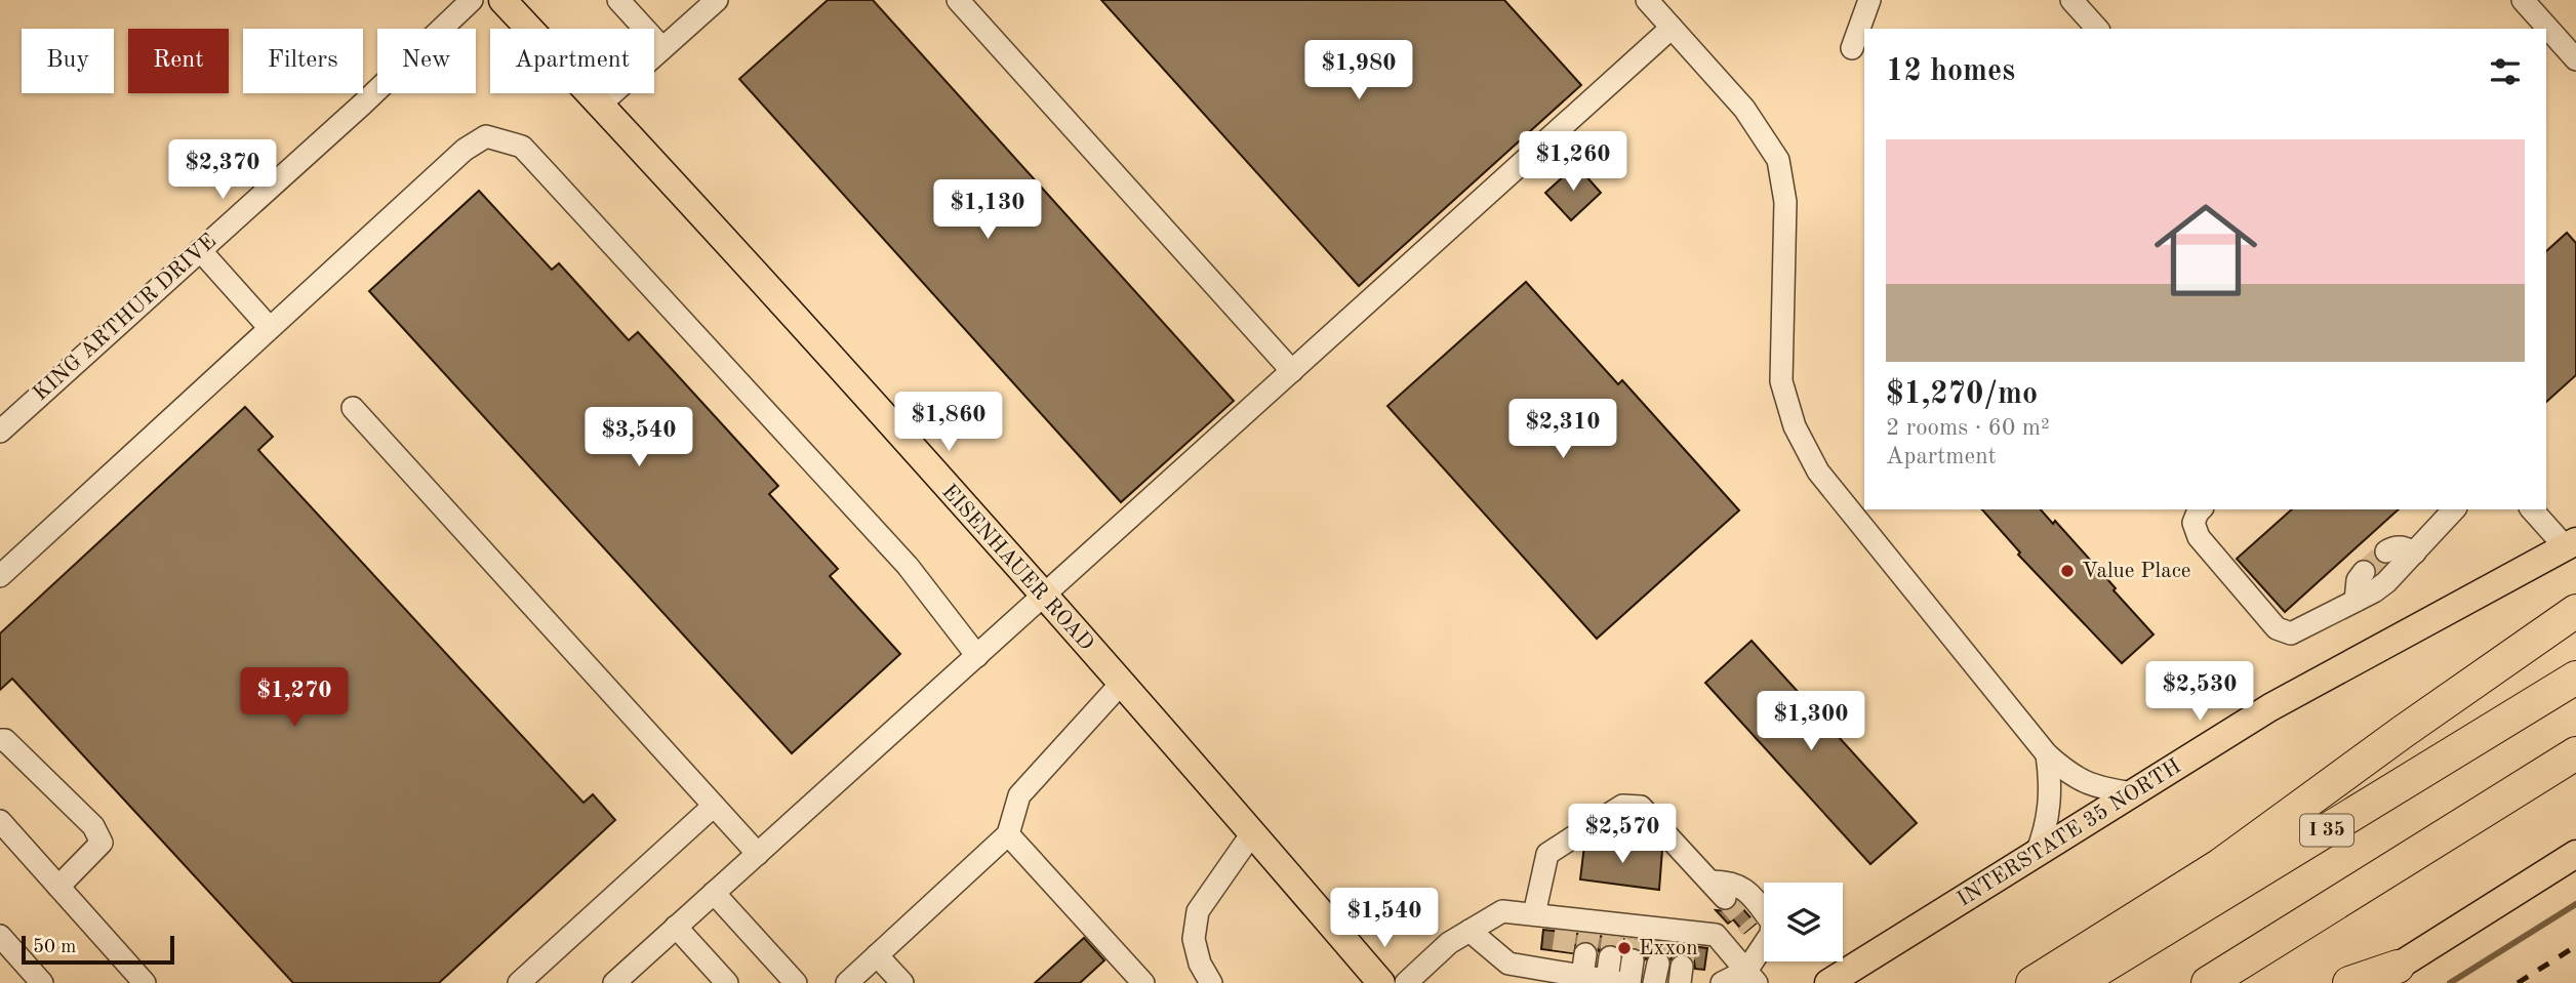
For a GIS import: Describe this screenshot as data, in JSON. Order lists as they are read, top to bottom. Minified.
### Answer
{"streets":{"highway":["I 35"],"main road":["EISENHAUER ROAD","INTERSTATE 35 NORTH"],"street":["KING ARTHUR DRIVE"]},"places":["Value Place","Exxon"],"scale_bar":"50 m","page":{"chip":["Buy","Rent","Filters","New","Apartment"],"heading":"12 homes","price":["$1,980","$1,260","$2,370","$1,130","$1,860","$2,310","$3,540","$2,530","$1,270","$1,300","$2,570","$1,540"],"list":[{"name":"$1,270/mo","note":"2 rooms · 60 m² · Apartment"}],"scale":"50 m"}}
